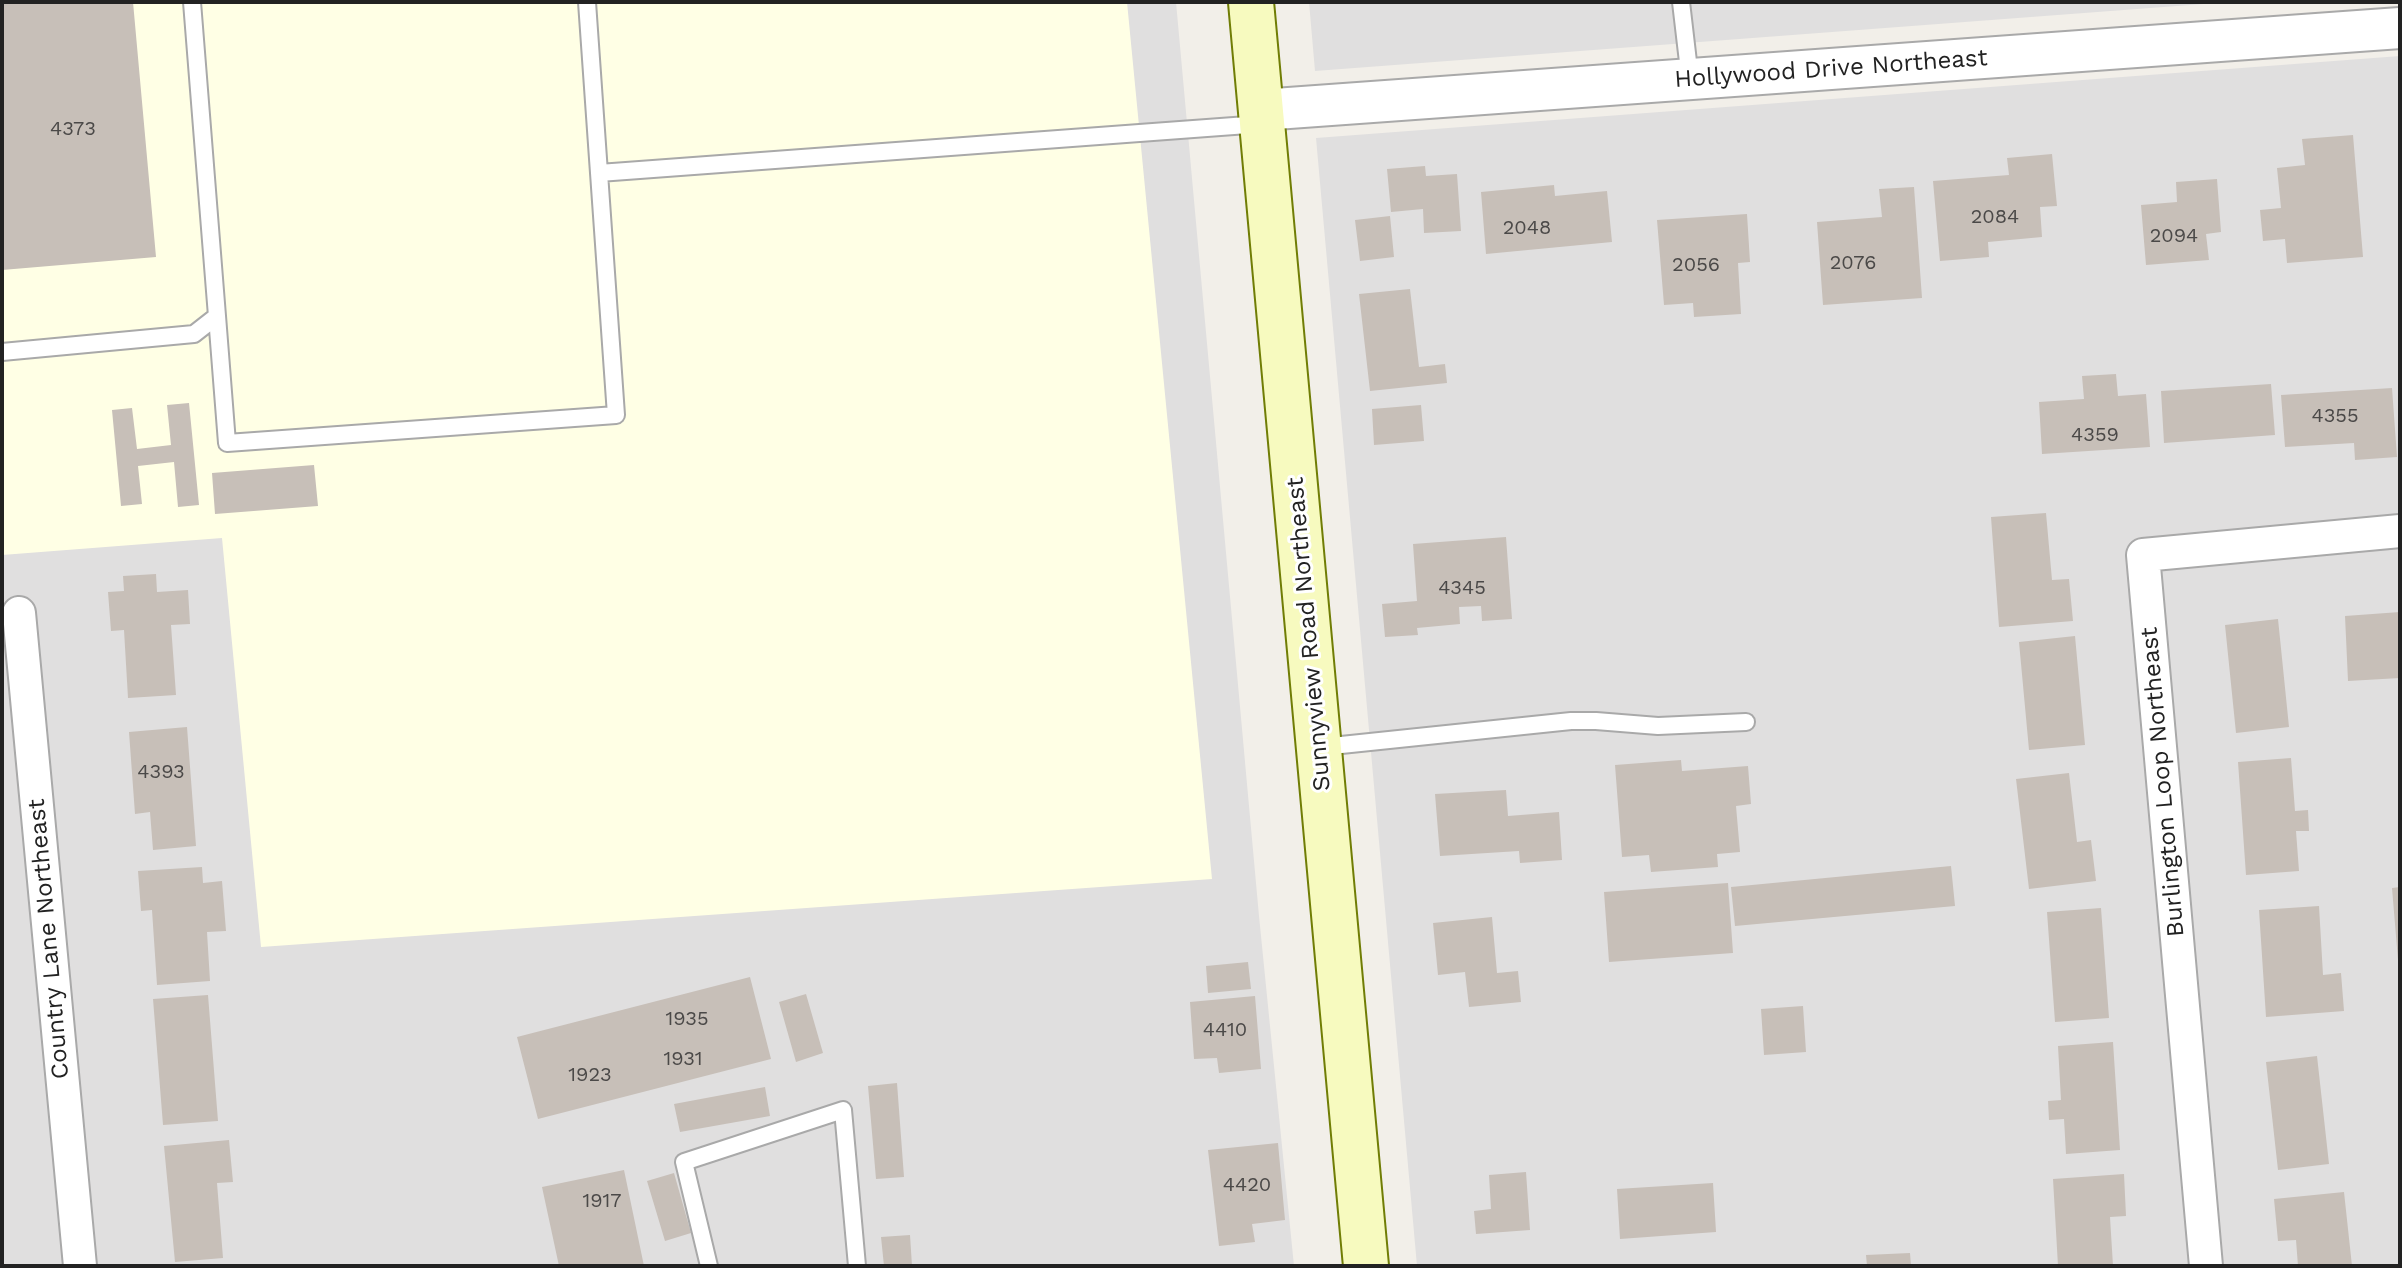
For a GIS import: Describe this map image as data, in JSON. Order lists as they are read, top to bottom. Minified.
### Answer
{"streets":{"main road":["Sunnyview Road Northeast"],"street":["Hollywood Drive Northeast","Burlington Loop Northeast","Country Lane Northeast"]},"crossings":[["Hollywood Drive Northeast","Sunnyview Road Northeast"]],"house_numbers":["4373","2084","2048","2094","2076","2056","4355","4359","4345","4393","1935","4410","1931","1923","4420","1917"]}
